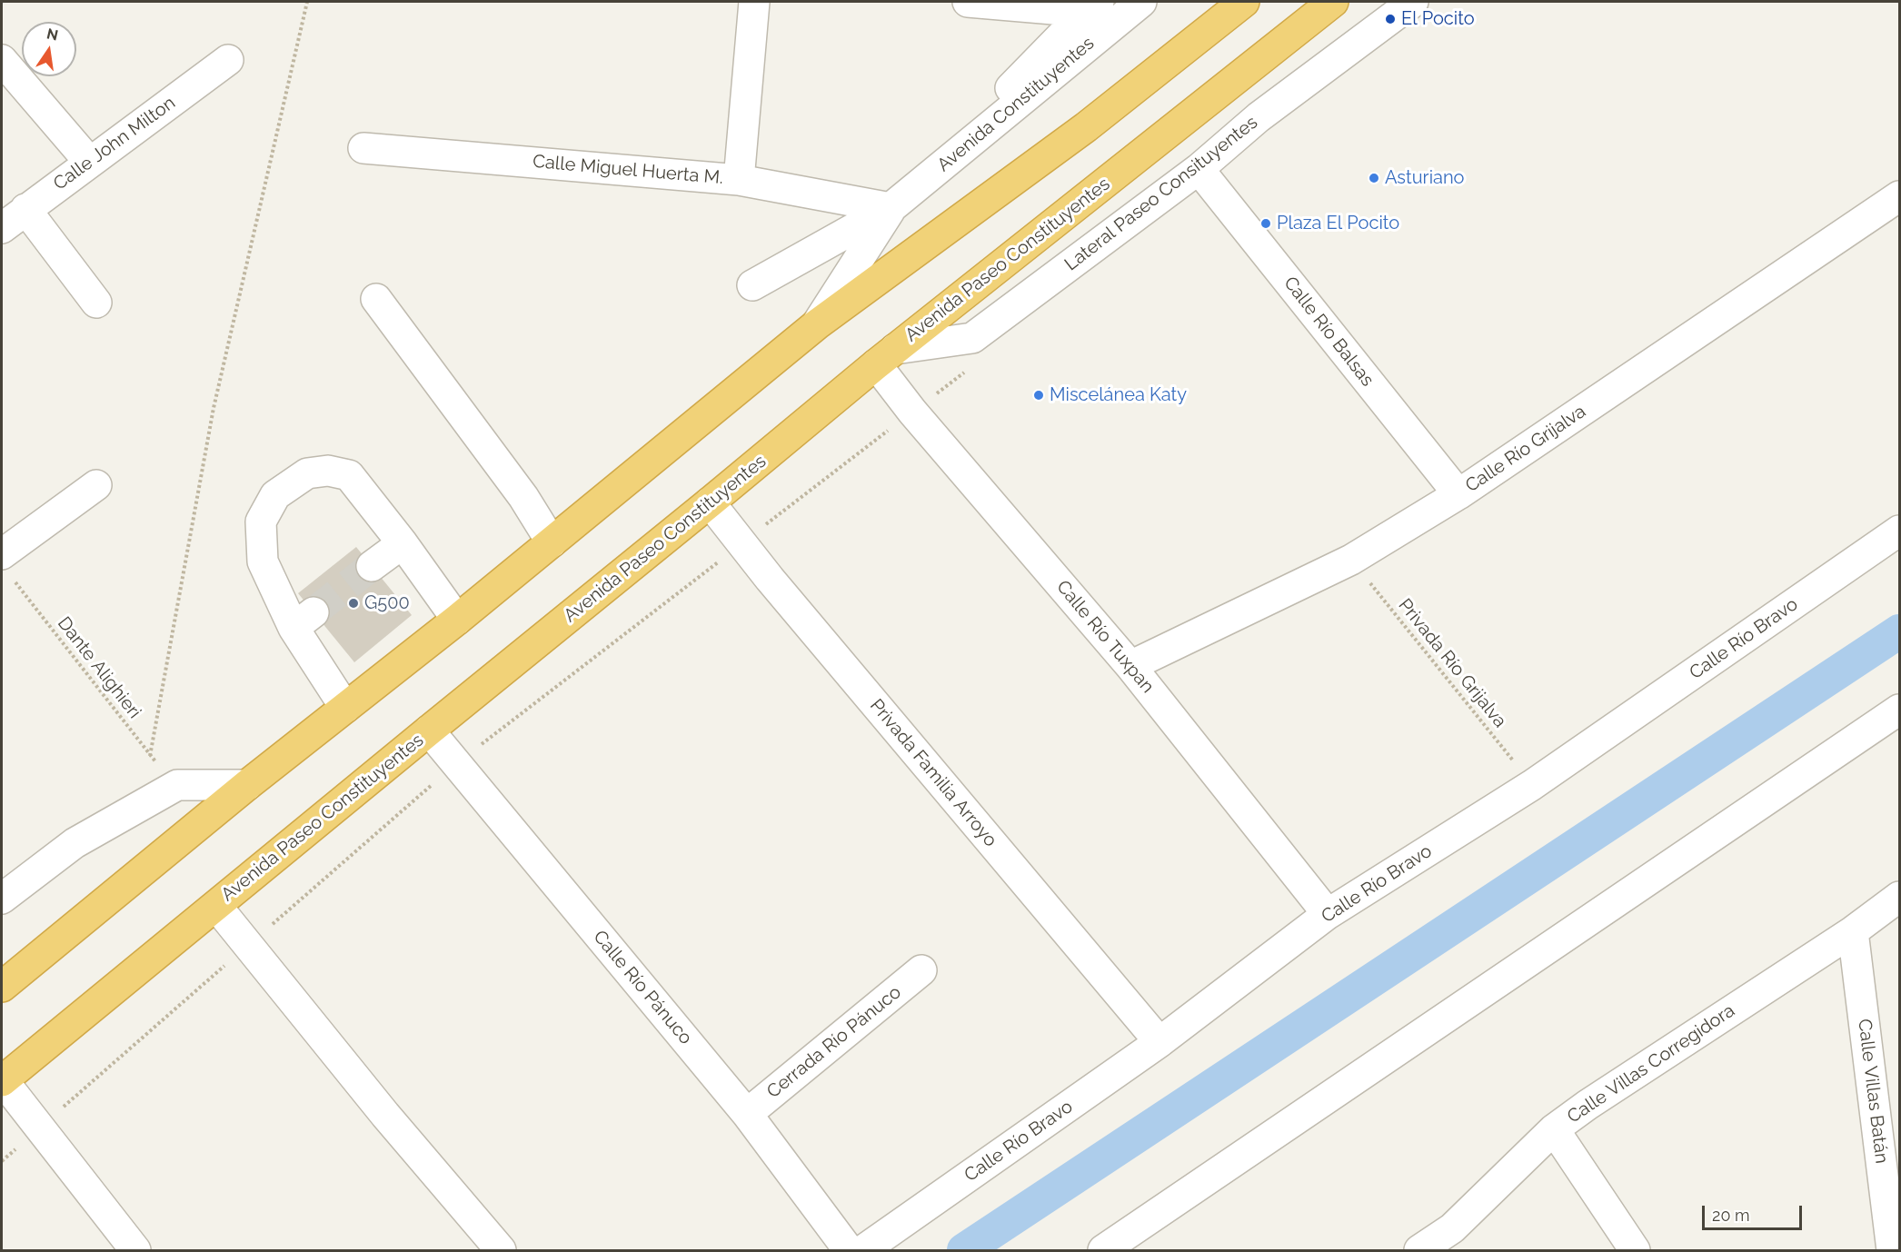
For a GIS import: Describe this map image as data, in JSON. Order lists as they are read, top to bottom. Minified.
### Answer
{"streets":{"highway":["Avenida Paseo Constituyentes"],"street":["Avenida Constituyentes","Calle John Milton","Calle Miguel Huerta M.","Lateral Paseo Consituyentes","Calle Río Balsas","Calle Río Grijalva","Calle Río Tuxpan","Calle Río Bravo","Privada Familia Arroyo","Calle Río Pánuco","Cerrada Río Pánuco","Calle Villas Corregidora","Calle Villas Batán"],"path":["Privada Río Grijalva","Dante Alighieri"]},"crossings":[["Avenida Constituyentes","Calle Miguel Huerta M."],["Lateral Paseo Consituyentes","Avenida Paseo Constituyentes"],["Lateral Paseo Consituyentes","Calle Río Balsas"],["Lateral Paseo Consituyentes","Calle Río Tuxpan"],["Avenida Paseo Constituyentes","Calle Río Tuxpan"],["Avenida Paseo Constituyentes","Privada Familia Arroyo"],["Avenida Paseo Constituyentes","Calle Río Pánuco"],["Calle Río Balsas","Calle Río Grijalva"],["Calle Río Grijalva","Calle Río Tuxpan"],["Calle Río Grijalva","Privada Río Grijalva"],["Calle Río Tuxpan","Calle Río Bravo"],["Calle Río Bravo","Privada Río Grijalva"],["Calle Río Bravo","Privada Familia Arroyo"],["Calle Río Pánuco","Cerrada Río Pánuco"],["Calle Villas Corregidora","Calle Villas Batán"]],"places":["El Pocito","Asturiano","Plaza El Pocito","Miscelánea Katy","G500"],"scale_bar":"20 m","north":"top"}
